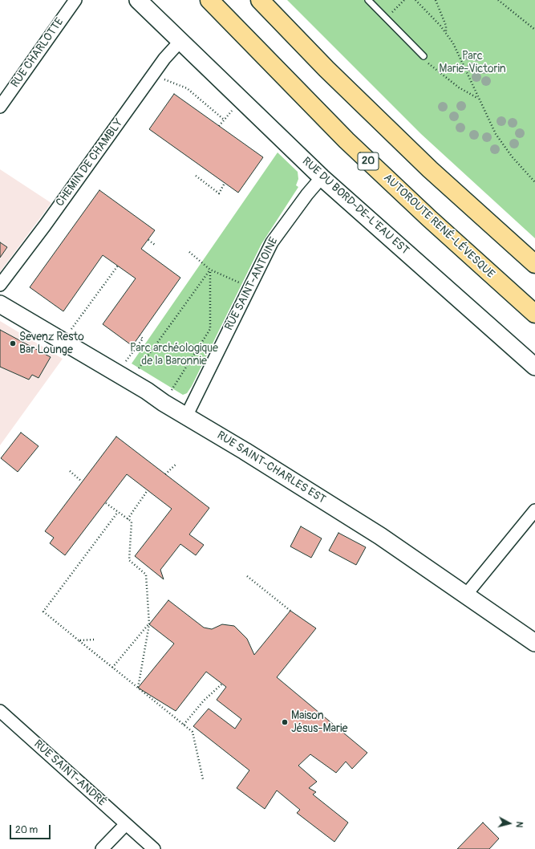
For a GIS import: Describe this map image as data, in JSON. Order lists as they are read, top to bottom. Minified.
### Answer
{"streets":{"highway":["20","AUTOROUTE RENÉ-LÉVESQUE"],"street":["RUE CHARLOTTE","CHEMIN DE CHAMBLY","RUE DU BORD-DE-L'EAU EST","RUE SAINT-ANTOINE","RUE SAINT-CHARLES EST","RUE SAINT-ANDRÉ"]},"crossings":[["CHEMIN DE CHAMBLY","RUE DU BORD-DE-L'EAU EST"],["RUE DU BORD-DE-L'EAU EST","RUE SAINT-ANTOINE"],["RUE SAINT-ANTOINE","RUE SAINT-CHARLES EST"]],"parks":["Parc Marie-Victorin","Parc archéologique de la Baronnie"],"places":["Sevenz Resto Bar Lounge","Maison Jésus-Marie"],"scale_bar":"20 m","north":"right"}
